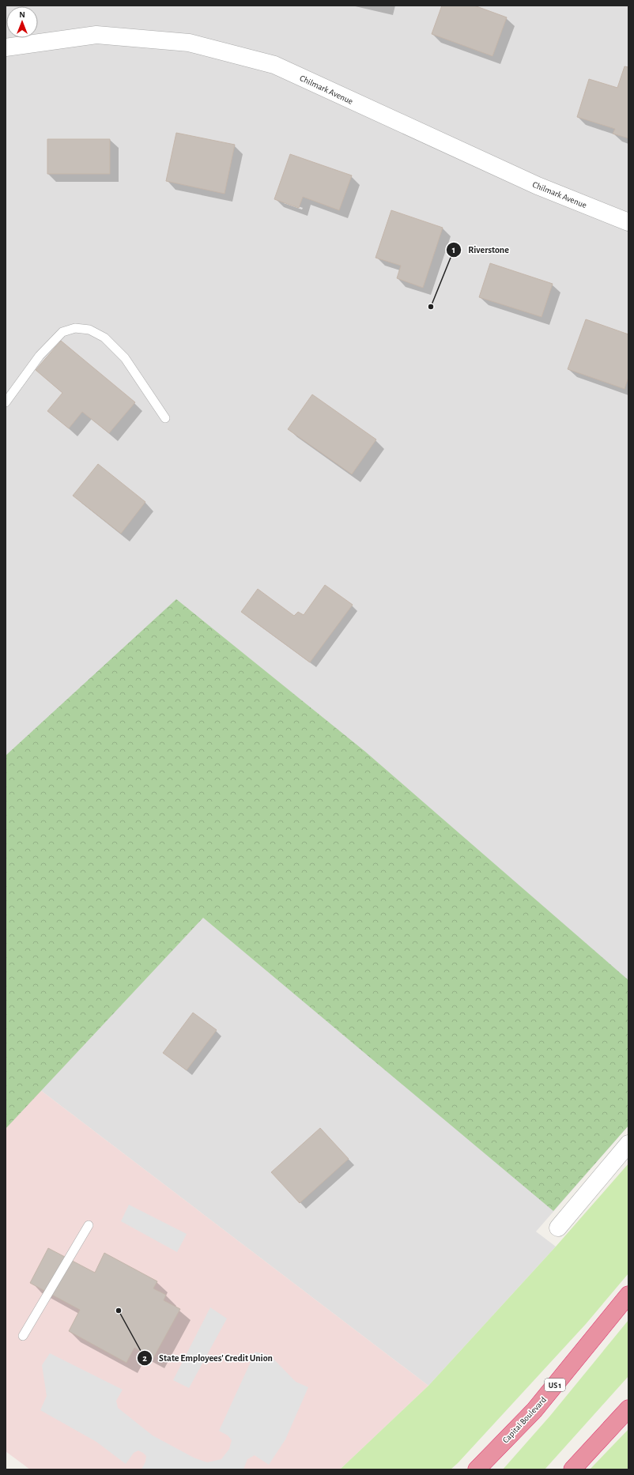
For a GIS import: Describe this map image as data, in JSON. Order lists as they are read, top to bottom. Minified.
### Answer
{"streets":{"highway":["US 1","Capital Boulevard"],"street":["Chilmark Avenue"]},"places":["Riverstone","State Employees' Credit Union"],"north":"top"}
